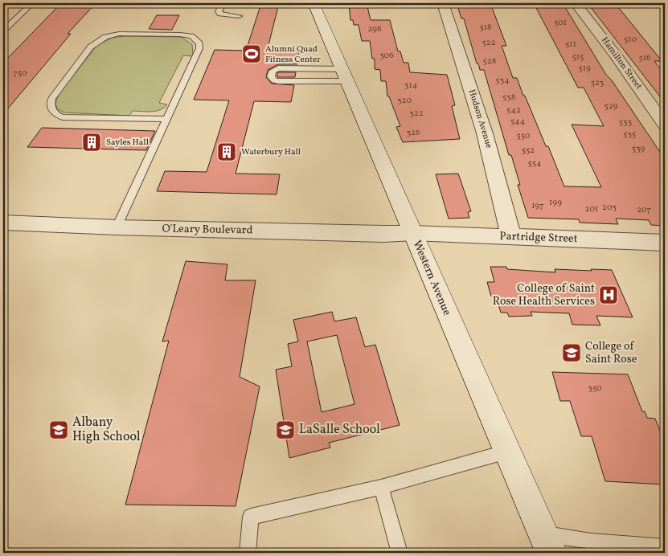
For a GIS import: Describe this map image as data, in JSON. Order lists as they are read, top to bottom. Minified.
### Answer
{"streets":{"street":["Hamilton Street","Hudson Avenue","O'Leary Boulevard","Partridge Street","Western Avenue"]},"crossings":[["Hudson Avenue","Partridge Street"],["O'Leary Boulevard","Partridge Street"],["O'Leary Boulevard","Western Avenue"],["Partridge Street","Western Avenue"]],"places":{"sports":["Alumni Quad Fitness Center"],"building":["Sayles Hall","Waterbury Hall"],"hospital":["College of Saint Rose Health Services"],"school or university":["College of Saint Rose","Albany High School","LaSalle School"]},"house_numbers":["501","518","298","510","522","511","306","515","516","528","519","750","534","523","314","538","320","529","542","322","544","533","326","535","550","539","552","554","199","197","203","201","207","350"]}
